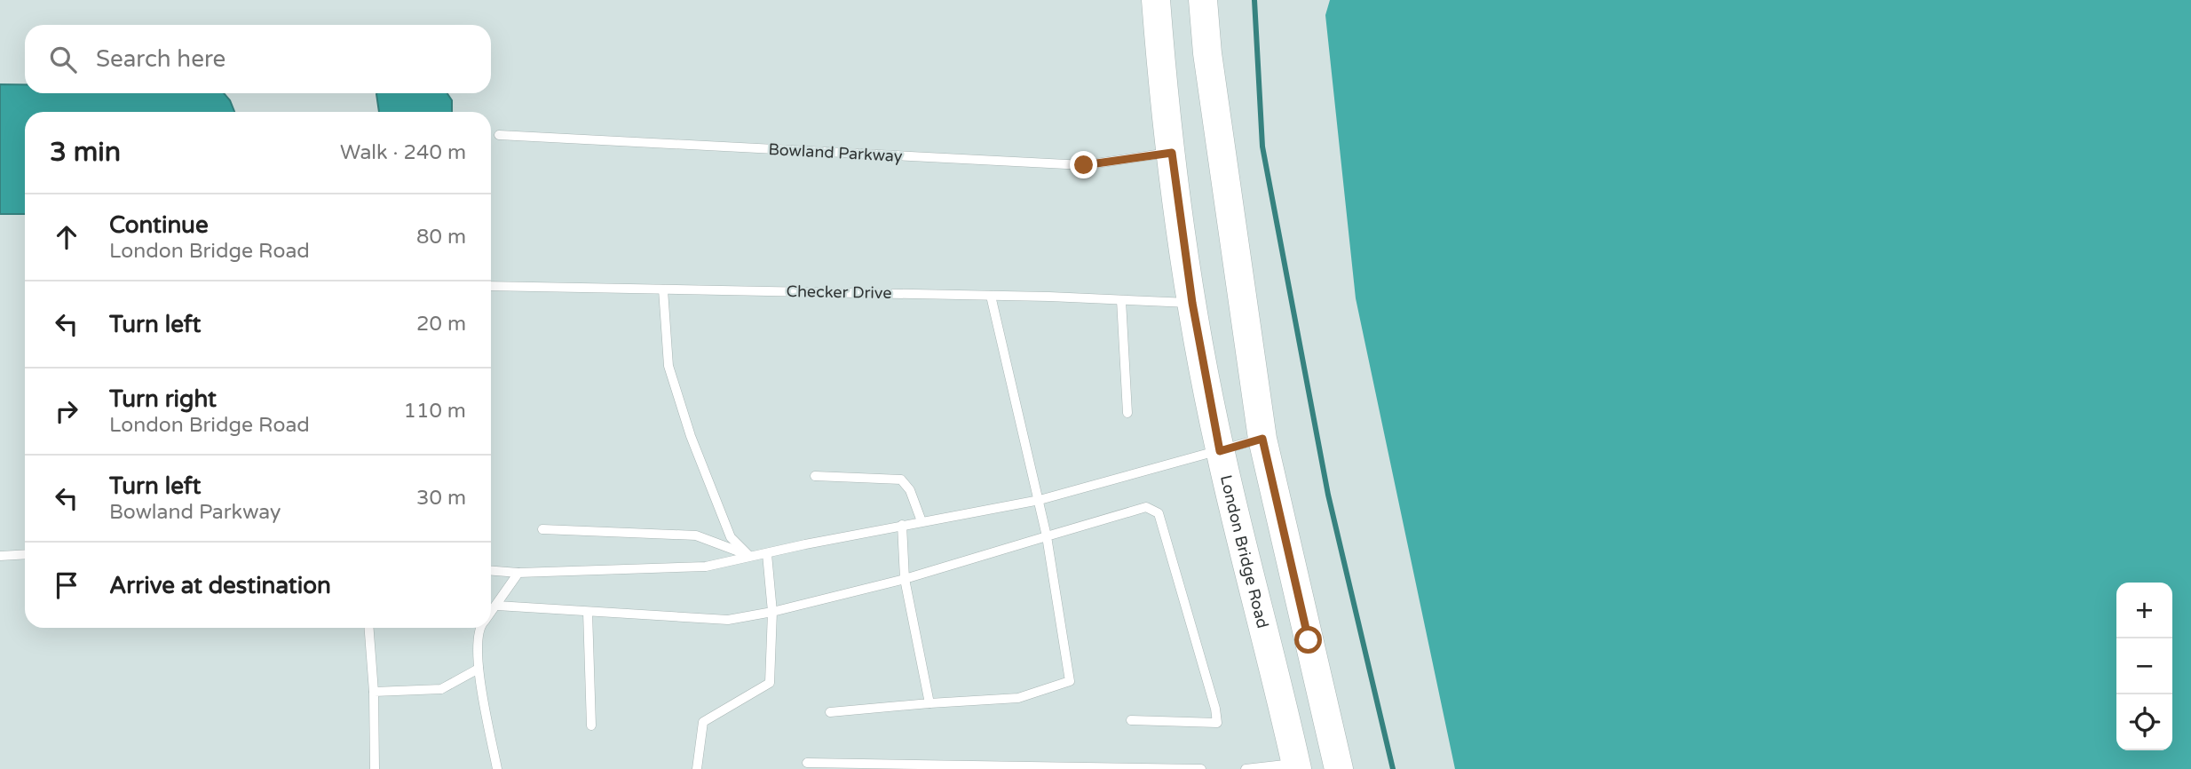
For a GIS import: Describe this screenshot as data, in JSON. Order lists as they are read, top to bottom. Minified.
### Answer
{"streets":{"main road":["London Bridge Road"],"lane":["Bowland Parkway","Checker Drive"]},"crossings":[["Bowland Parkway","London Bridge Road"],["Checker Drive","London Bridge Road"]],"page":{"search":"Search here","heading":["3 min","Walk · 240 m"],"list":[["Continue","London Bridge Road","80 m"],["Turn left","20 m"],["Turn right","London Bridge Road","110 m"],["Turn left","Bowland Parkway","30 m"],"Arrive at destination"],"map_buttons":["+","−"]}}
